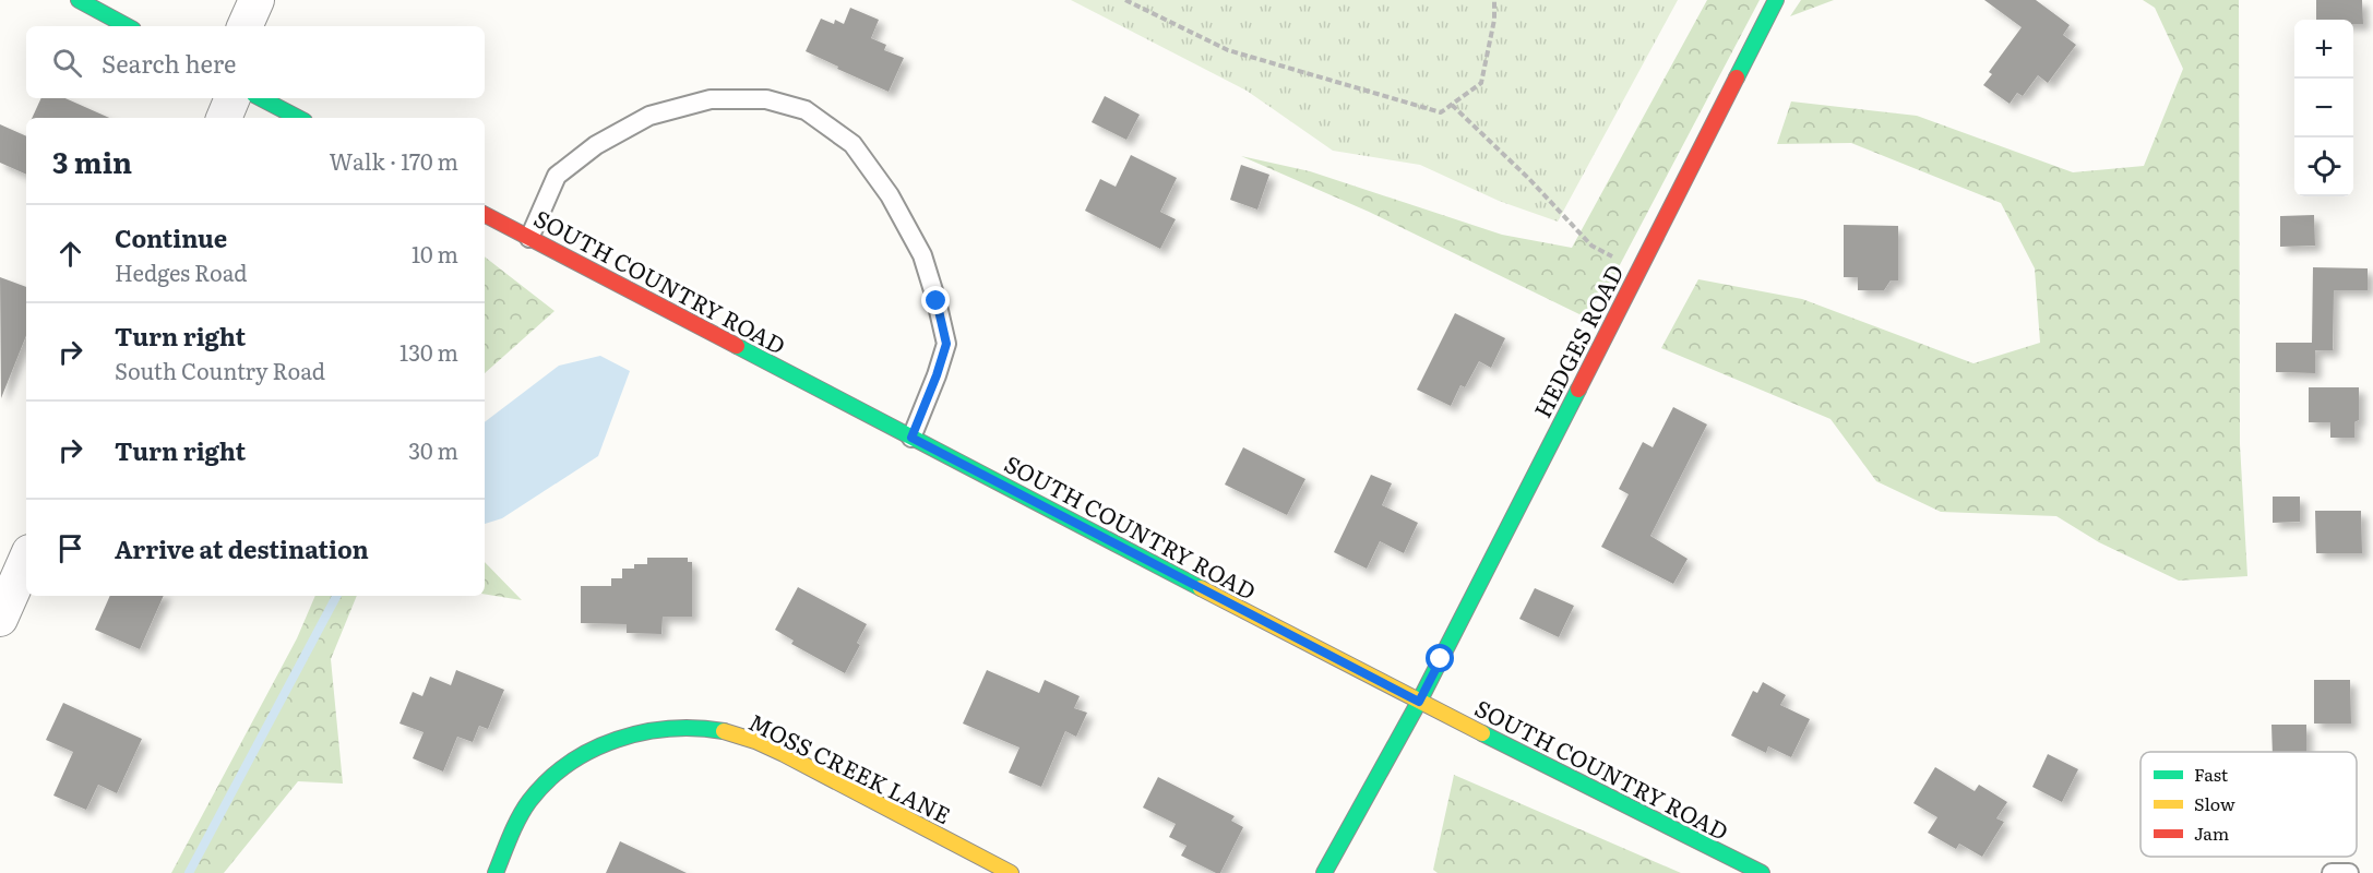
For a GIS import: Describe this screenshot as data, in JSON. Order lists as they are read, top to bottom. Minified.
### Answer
{"streets":{"street":["SOUTH COUNTRY ROAD","HEDGES ROAD","MOSS CREEK LANE"]},"crossings":[["SOUTH COUNTRY ROAD","HEDGES ROAD"]],"legend":["Fast","Slow","Jam"],"page":{"map_buttons":["+","−"],"search":"Search here","heading":["3 min","Walk · 170 m"],"list":[["Continue","Hedges Road","10 m"],["Turn right","South Country Road","130 m"],["Turn right","30 m"],"Arrive at destination"]}}
